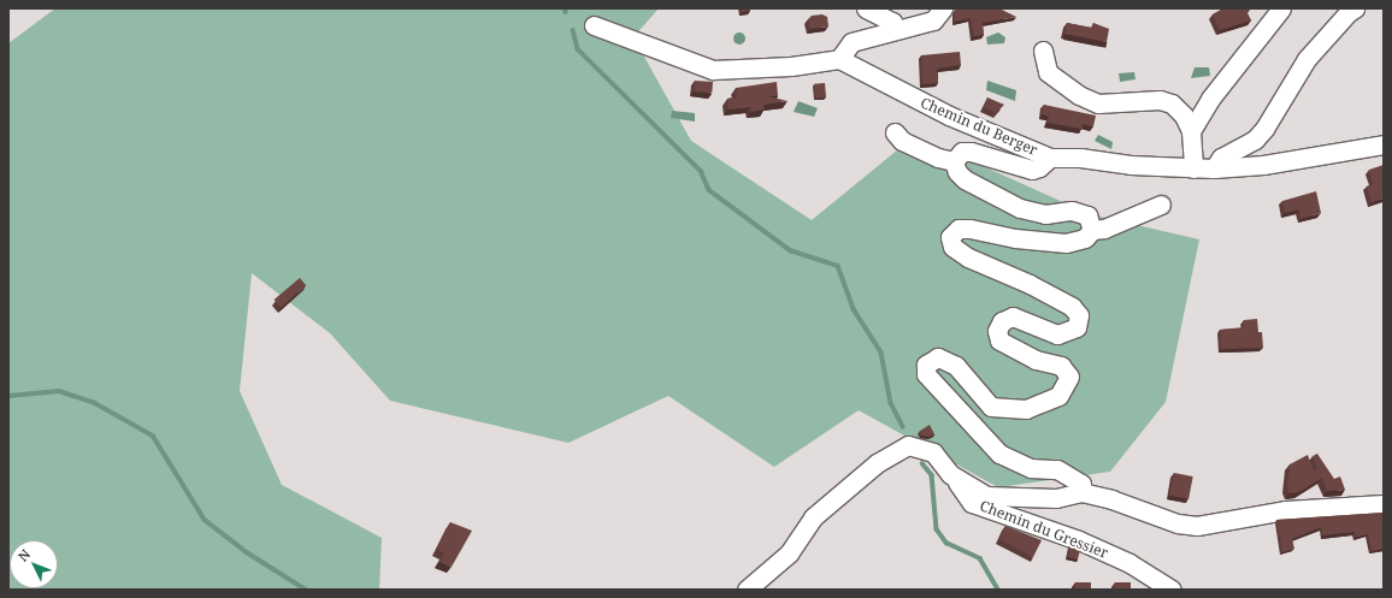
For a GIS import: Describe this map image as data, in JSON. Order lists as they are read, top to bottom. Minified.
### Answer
{"streets":{"street":["Chemin du Berger","Chemin du Gressier"]},"north":"top left"}
